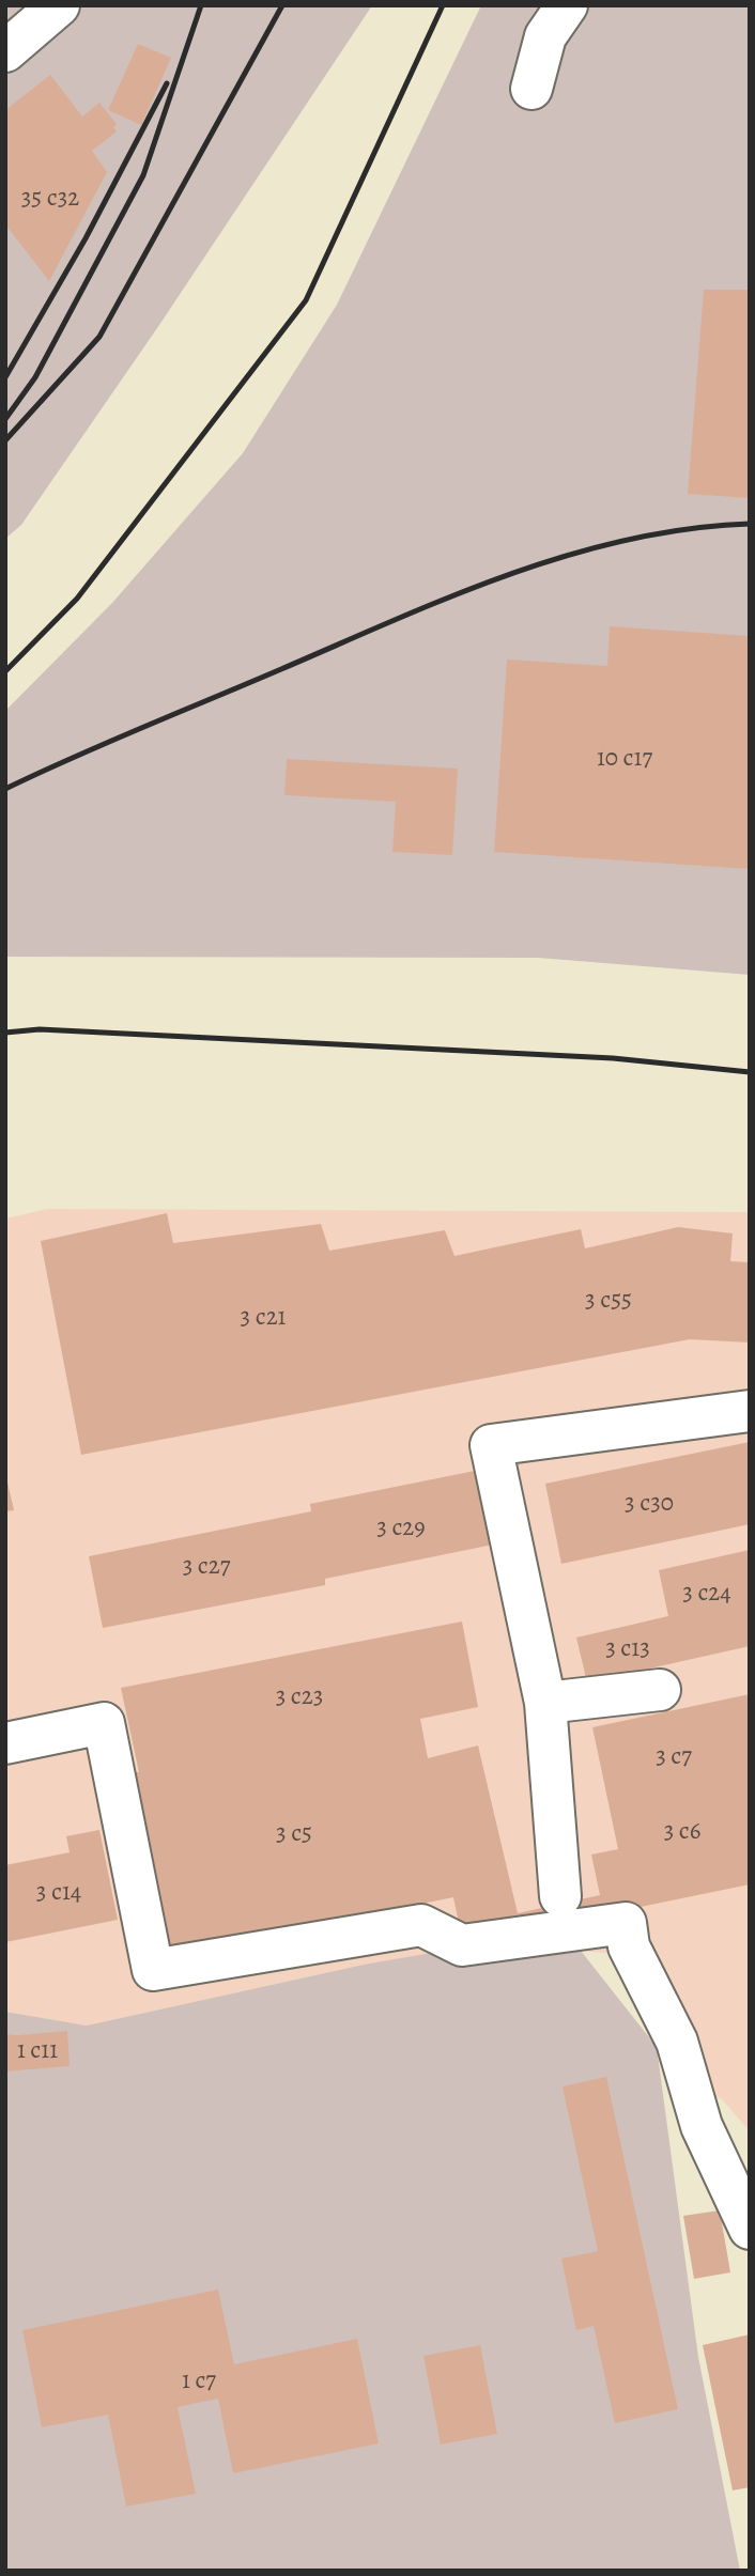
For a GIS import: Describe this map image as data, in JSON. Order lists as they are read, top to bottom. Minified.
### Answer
{"house_numbers":["35 с32","10 с17","3 с55","3 с21","3 с30","3 с29","3 с27","3 с24","3 с13","3 с23","3 с7","3 с6","3 с5","3 с14","1 с11","1 c7"]}
